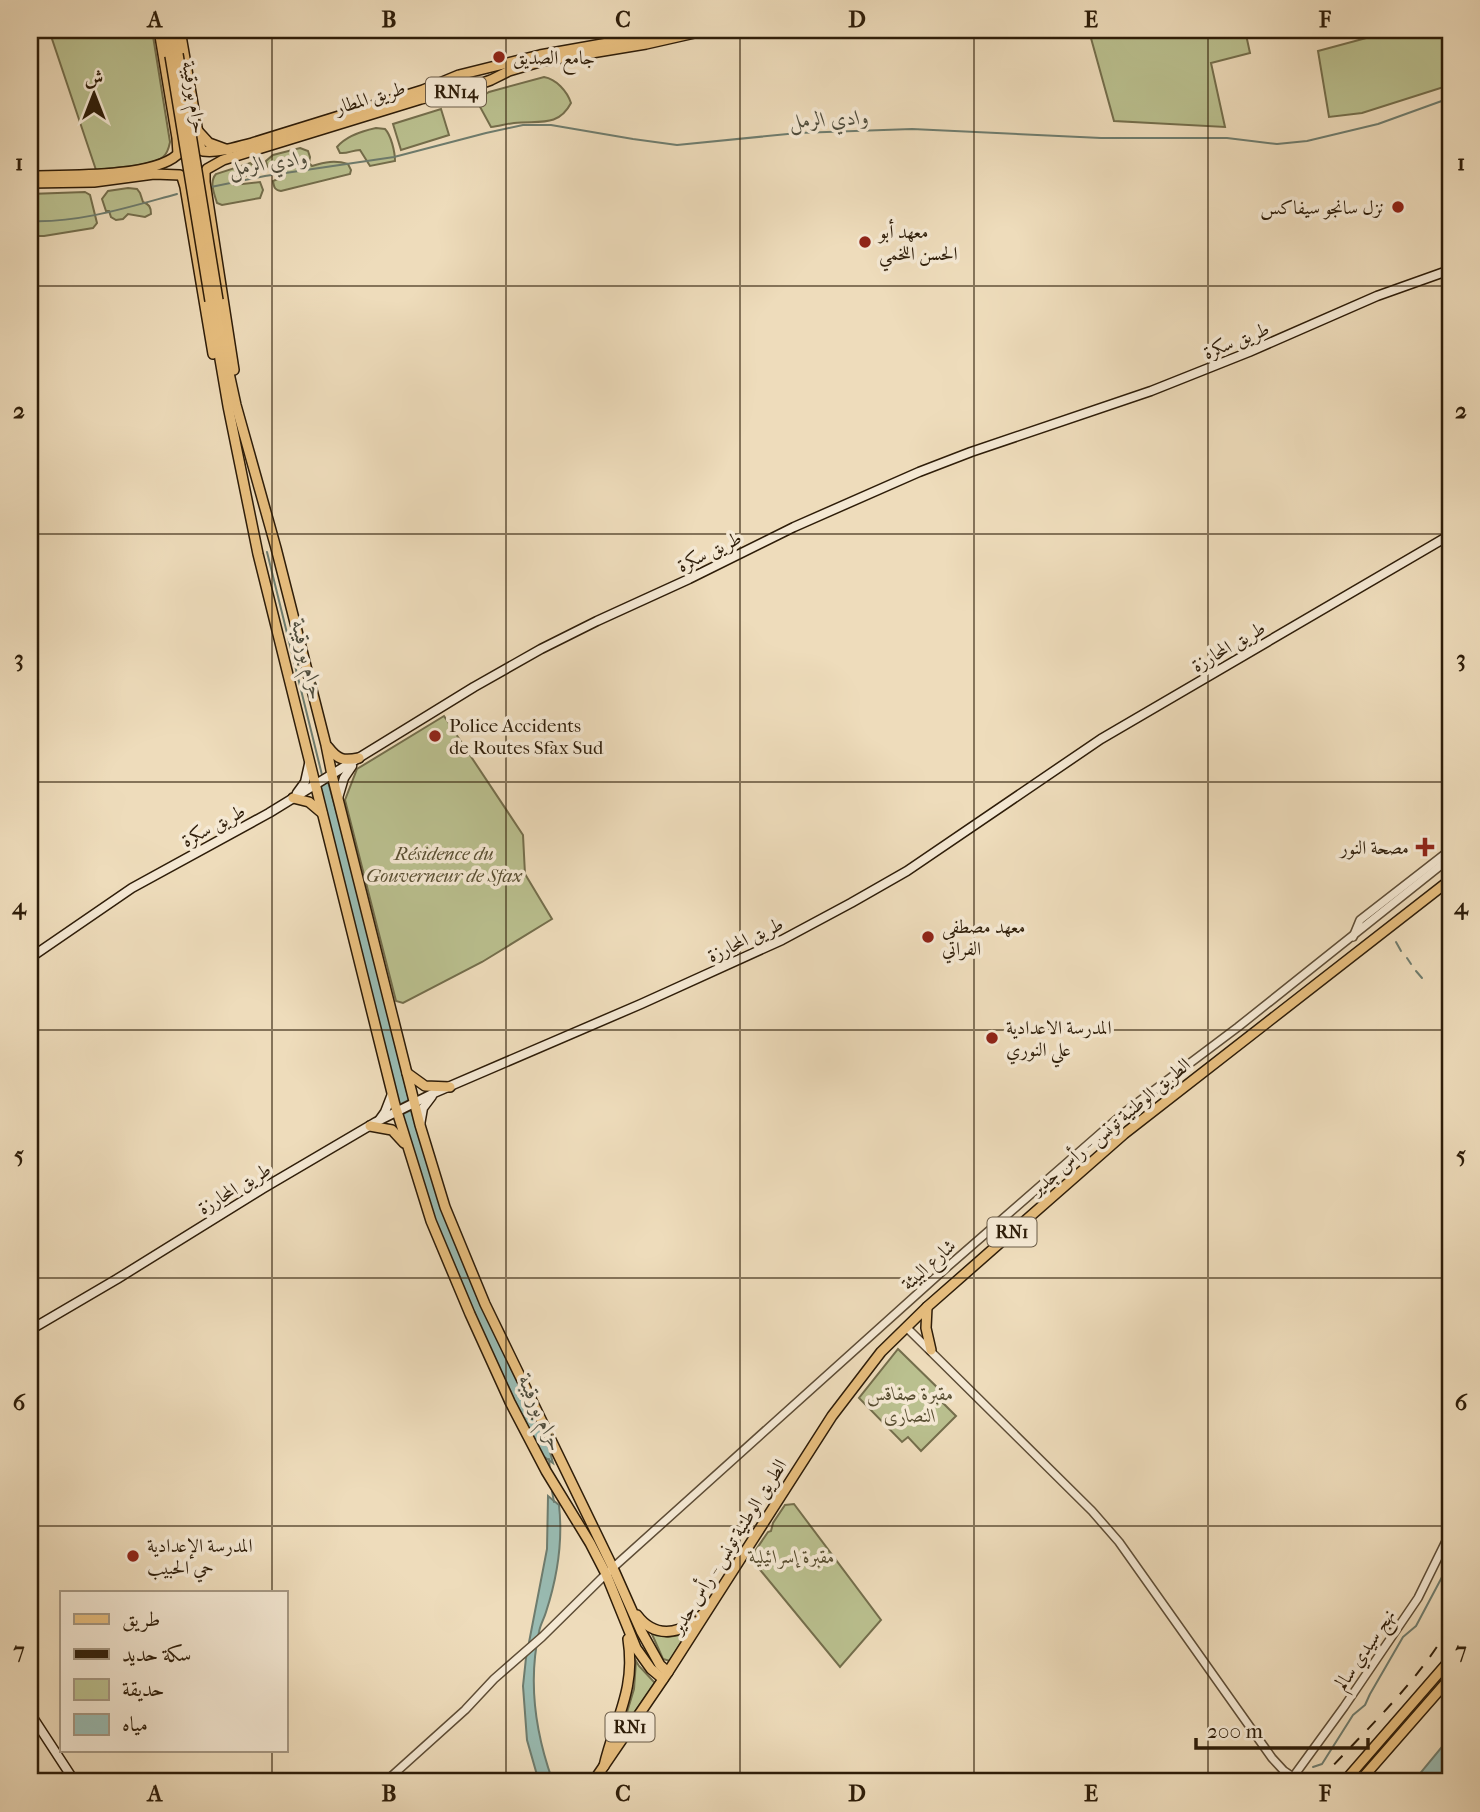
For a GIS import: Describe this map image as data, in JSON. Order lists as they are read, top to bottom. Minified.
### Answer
{"streets":{"main road":["RN14","حزام بورقيبة","طريق المطار","طريق سكرة","طريق المحارزة","الطريق الوطنية تونس - رأس جدير","RN1"],"street":["شارع البيئة","نهج سيدي سالم"]},"crossings":[["حزام بورقيبة","طريق سكرة"],["حزام بورقيبة","طريق المحارزة"],["حزام بورقيبة","الطريق الوطنية تونس - رأس جدير"],["حزام بورقيبة","شارع البيئة"]],"water":["وادي الرمل","حزام بورقيبة"],"parks":["Résidence du Gouverneur de Sfax","مقبرة صفاقس النصارى","مقبرة إسرائيلية"],"places":{"other":["جامع الصديق","نزل سانجو سيفاكس","معهد أبو الحسن اللخمي","Police Accidents de Routes Sfax Sud","معهد مصطفى الفراتي","المدرسة الاعدادية علي النوري","المدرسة الإعدادية حي الحبيب"],"health":["مصحة النور"]},"legend":["طريق","سكة حديد","حديقة","مياه"],"scale_bar":"200 m","north":"top","grid":{"columns":["A","B","C","D","E","F"],"rows":["1","2","3","4","5","6","7"]}}
